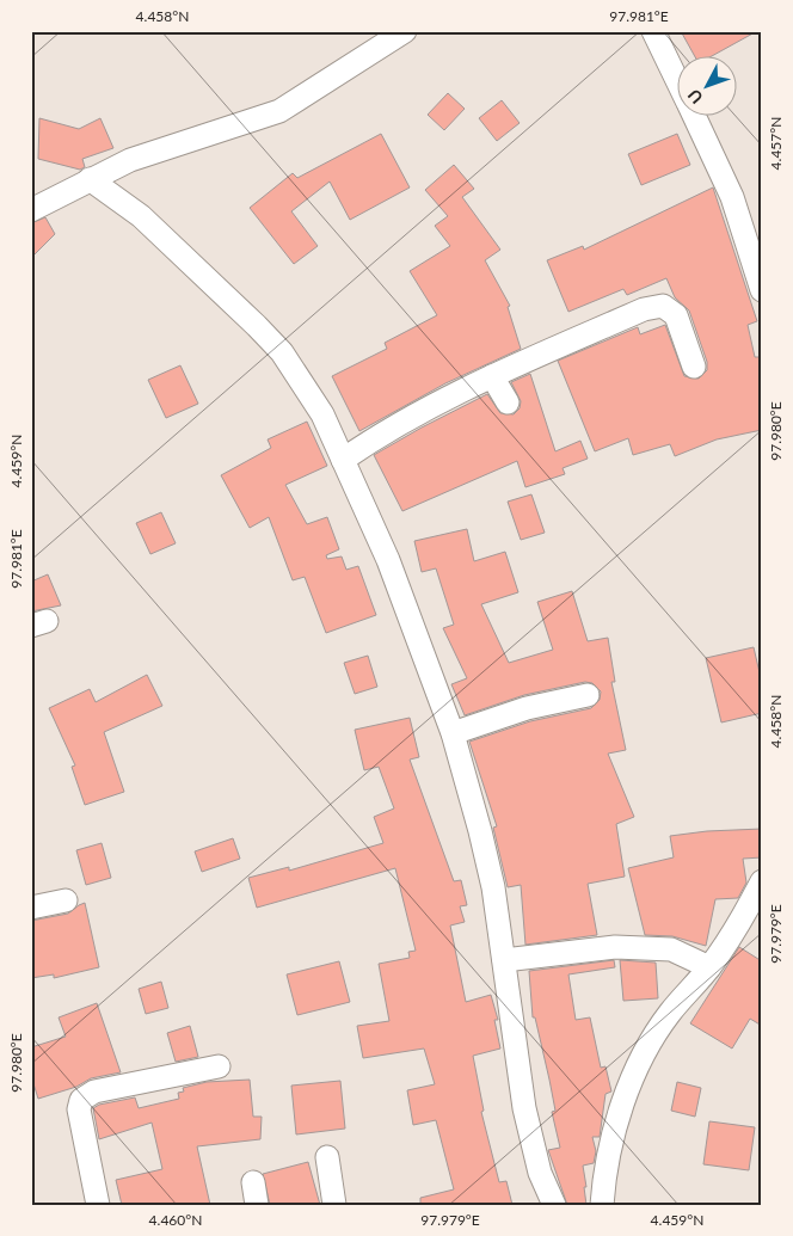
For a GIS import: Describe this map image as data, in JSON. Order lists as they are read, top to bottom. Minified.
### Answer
{"north":"bottom left","coordinates":["4.458°N","97.981°E","4.457°N","97.980°E","4.459°N","97.979°E","4.460°N"]}
